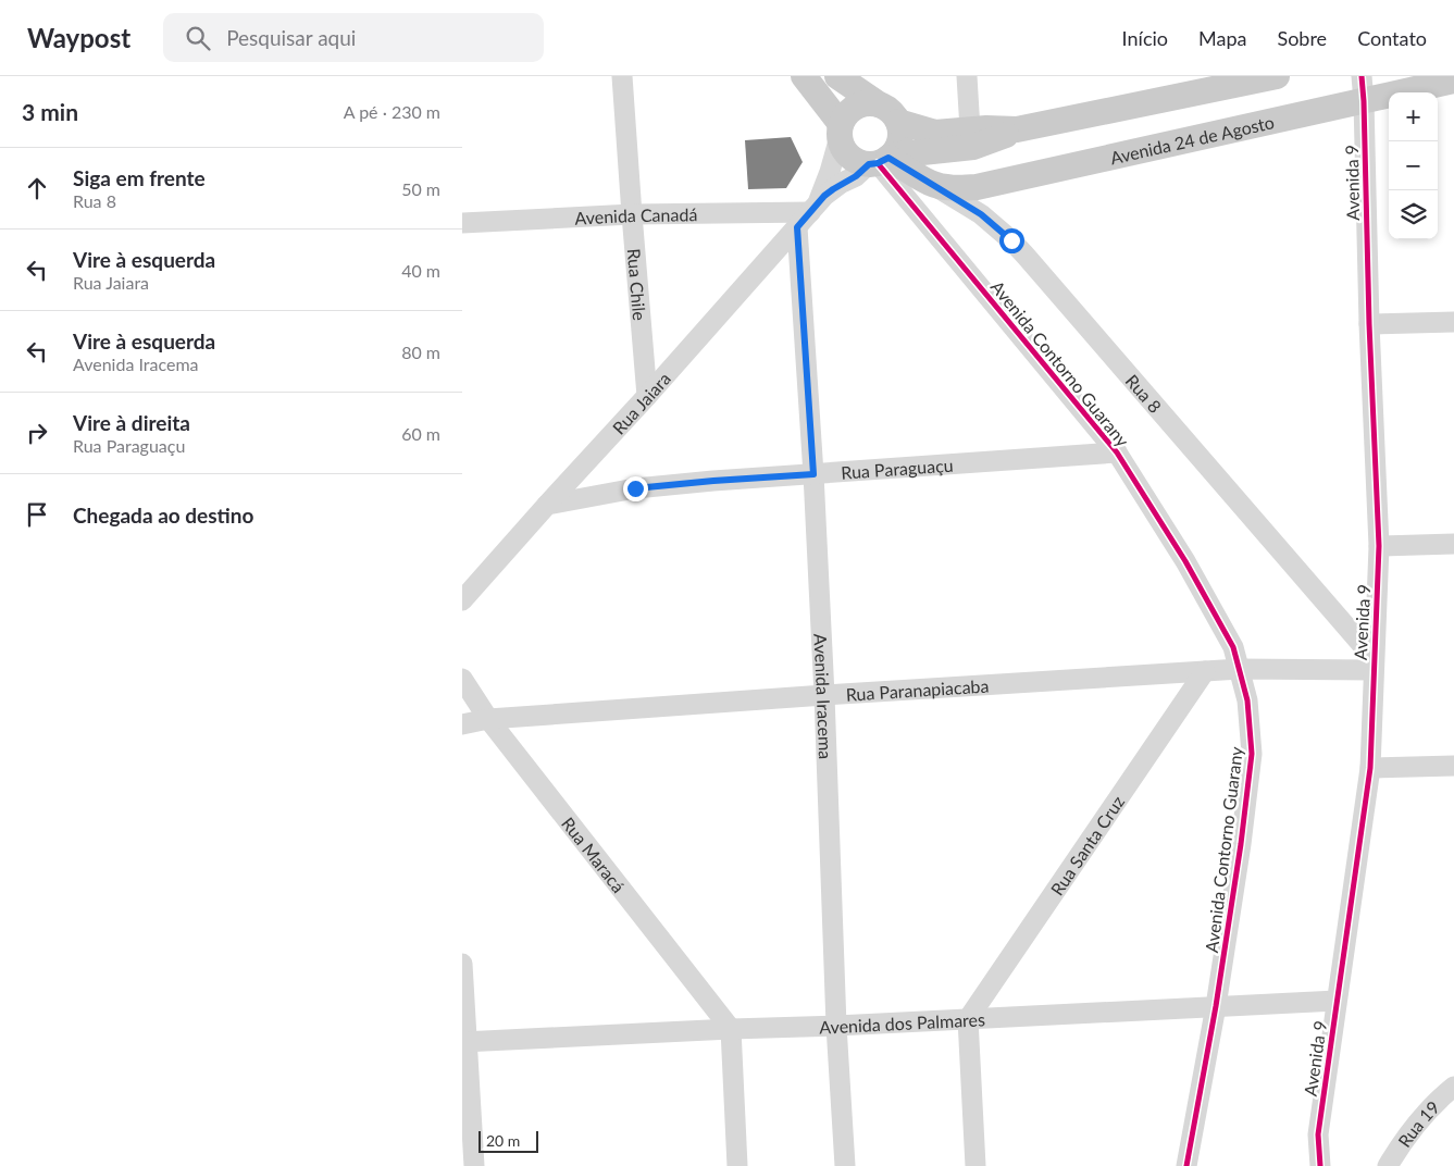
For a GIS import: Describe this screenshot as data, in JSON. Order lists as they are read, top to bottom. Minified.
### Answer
{"streets":{"main road":["Avenida 24 de Agosto","Rua 8"],"street":["Avenida 9","Avenida Canadá","Rua Chile","Avenida Contorno Guarany","Rua Jaiara","Rua Paraguaçu","Rua Paranapiacaba","Avenida Iracema","Rua Santa Cruz","Rua Maracá","Avenida dos Palmares","Rua 19"]},"crossings":[["Avenida 24 de Agosto","Avenida 9"],["Avenida 24 de Agosto","Rua 8"],["Avenida 9","Rua 8"],["Avenida 9","Rua Paranapiacaba"],["Avenida 9","Avenida dos Palmares"],["Avenida Canadá","Rua Chile"],["Avenida Canadá","Rua Jaiara"],["Avenida Canadá","Avenida Iracema"],["Rua Chile","Rua Jaiara"],["Avenida Contorno Guarany","Rua 8"],["Avenida Contorno Guarany","Rua Jaiara"],["Avenida Contorno Guarany","Rua Paraguaçu"],["Avenida Contorno Guarany","Rua Paranapiacaba"],["Avenida Contorno Guarany","Avenida dos Palmares"],["Rua 8","Rua Jaiara"],["Rua 8","Rua Paranapiacaba"],["Rua Jaiara","Rua Paraguaçu"],["Rua Jaiara","Avenida Iracema"],["Rua Paraguaçu","Avenida Iracema"],["Rua Paranapiacaba","Avenida Iracema"],["Rua Paranapiacaba","Rua Santa Cruz"],["Rua Paranapiacaba","Rua Maracá"],["Avenida Iracema","Avenida dos Palmares"],["Rua Santa Cruz","Avenida dos Palmares"],["Rua Maracá","Avenida dos Palmares"]],"scale_bar":"20 m","page":{"header":"Waypost","search":"Pesquisar aqui","nav":["Início","Mapa","Sobre","Contato"],"heading":["3 min","A pé · 230 m"],"map_buttons":["+","−"],"list":[["Siga em frente","Rua 8","50 m"],["Vire à esquerda","Rua Jaiara","40 m"],["Vire à esquerda","Avenida Iracema","80 m"],["Vire à direita","Rua Paraguaçu","60 m"],"Chegada ao destino"],"scale":"20 m"}}
